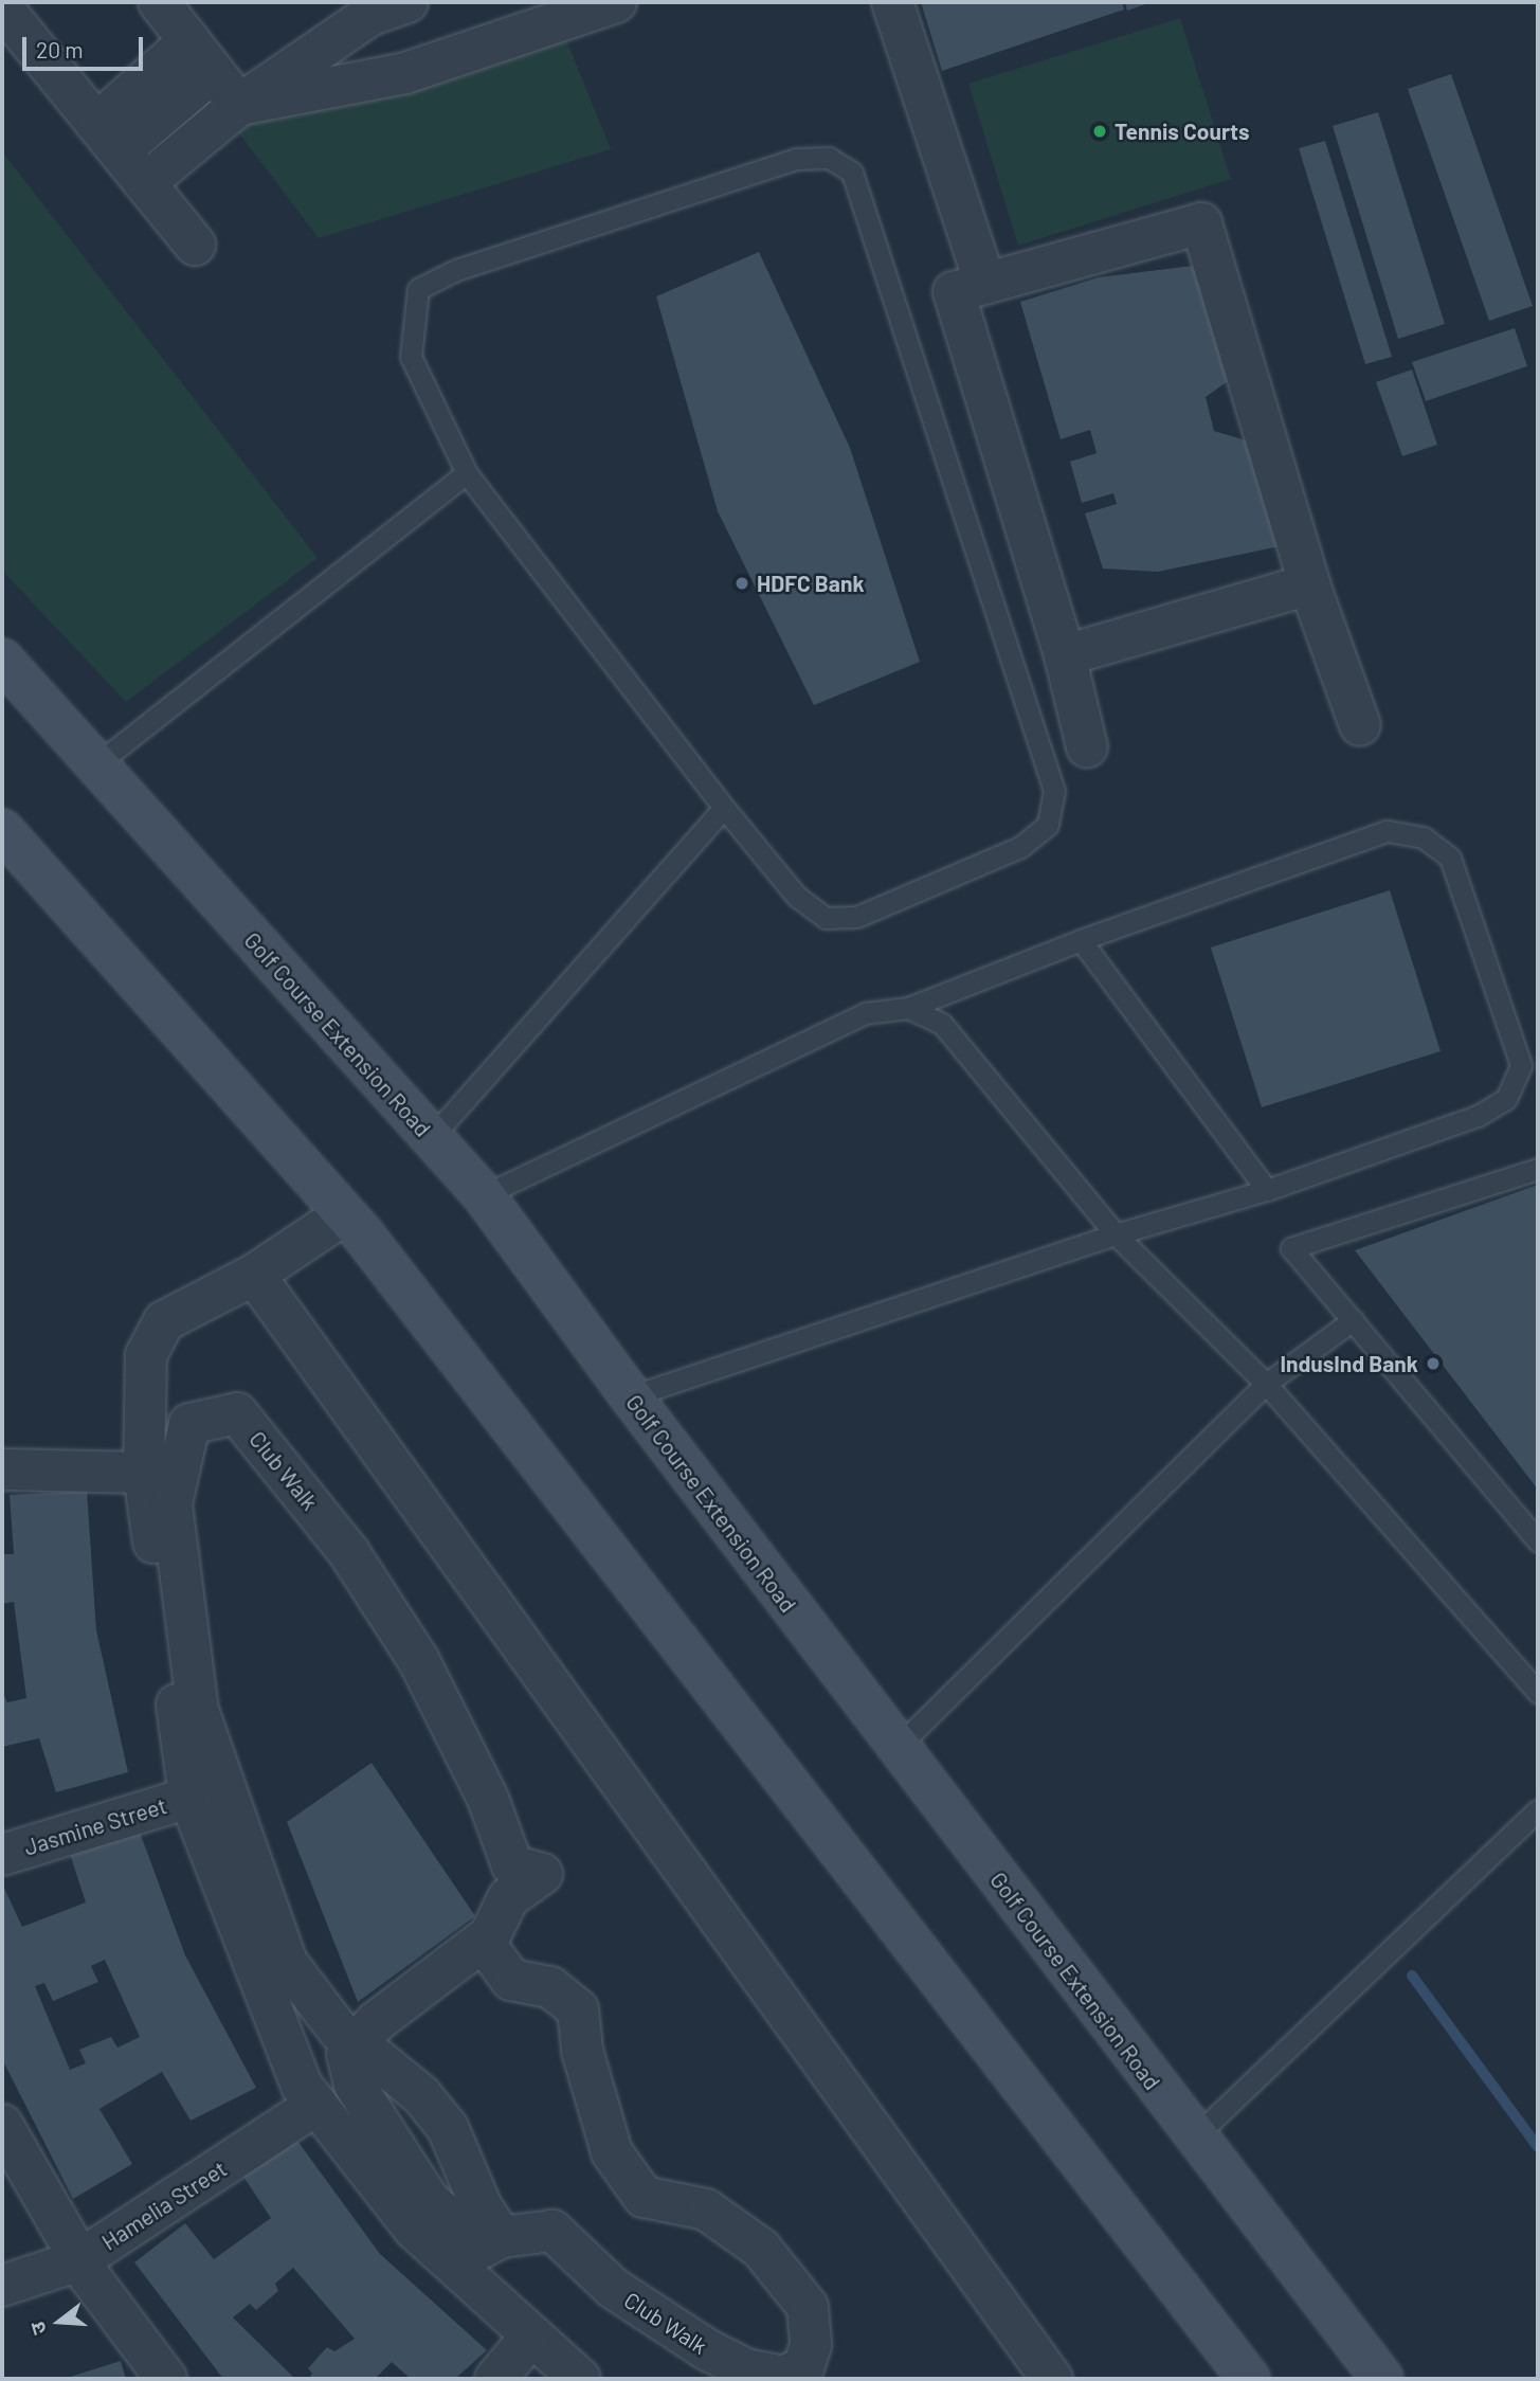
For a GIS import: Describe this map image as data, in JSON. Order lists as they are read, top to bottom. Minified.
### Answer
{"streets":{"main road":["Golf Course Extension Road"],"street":["Club Walk","Jasmine Street","Hamelia Street"]},"places":["Tennis Courts","HDFC Bank","IndusInd Bank"],"scale_bar":"20 m","north":"left"}
